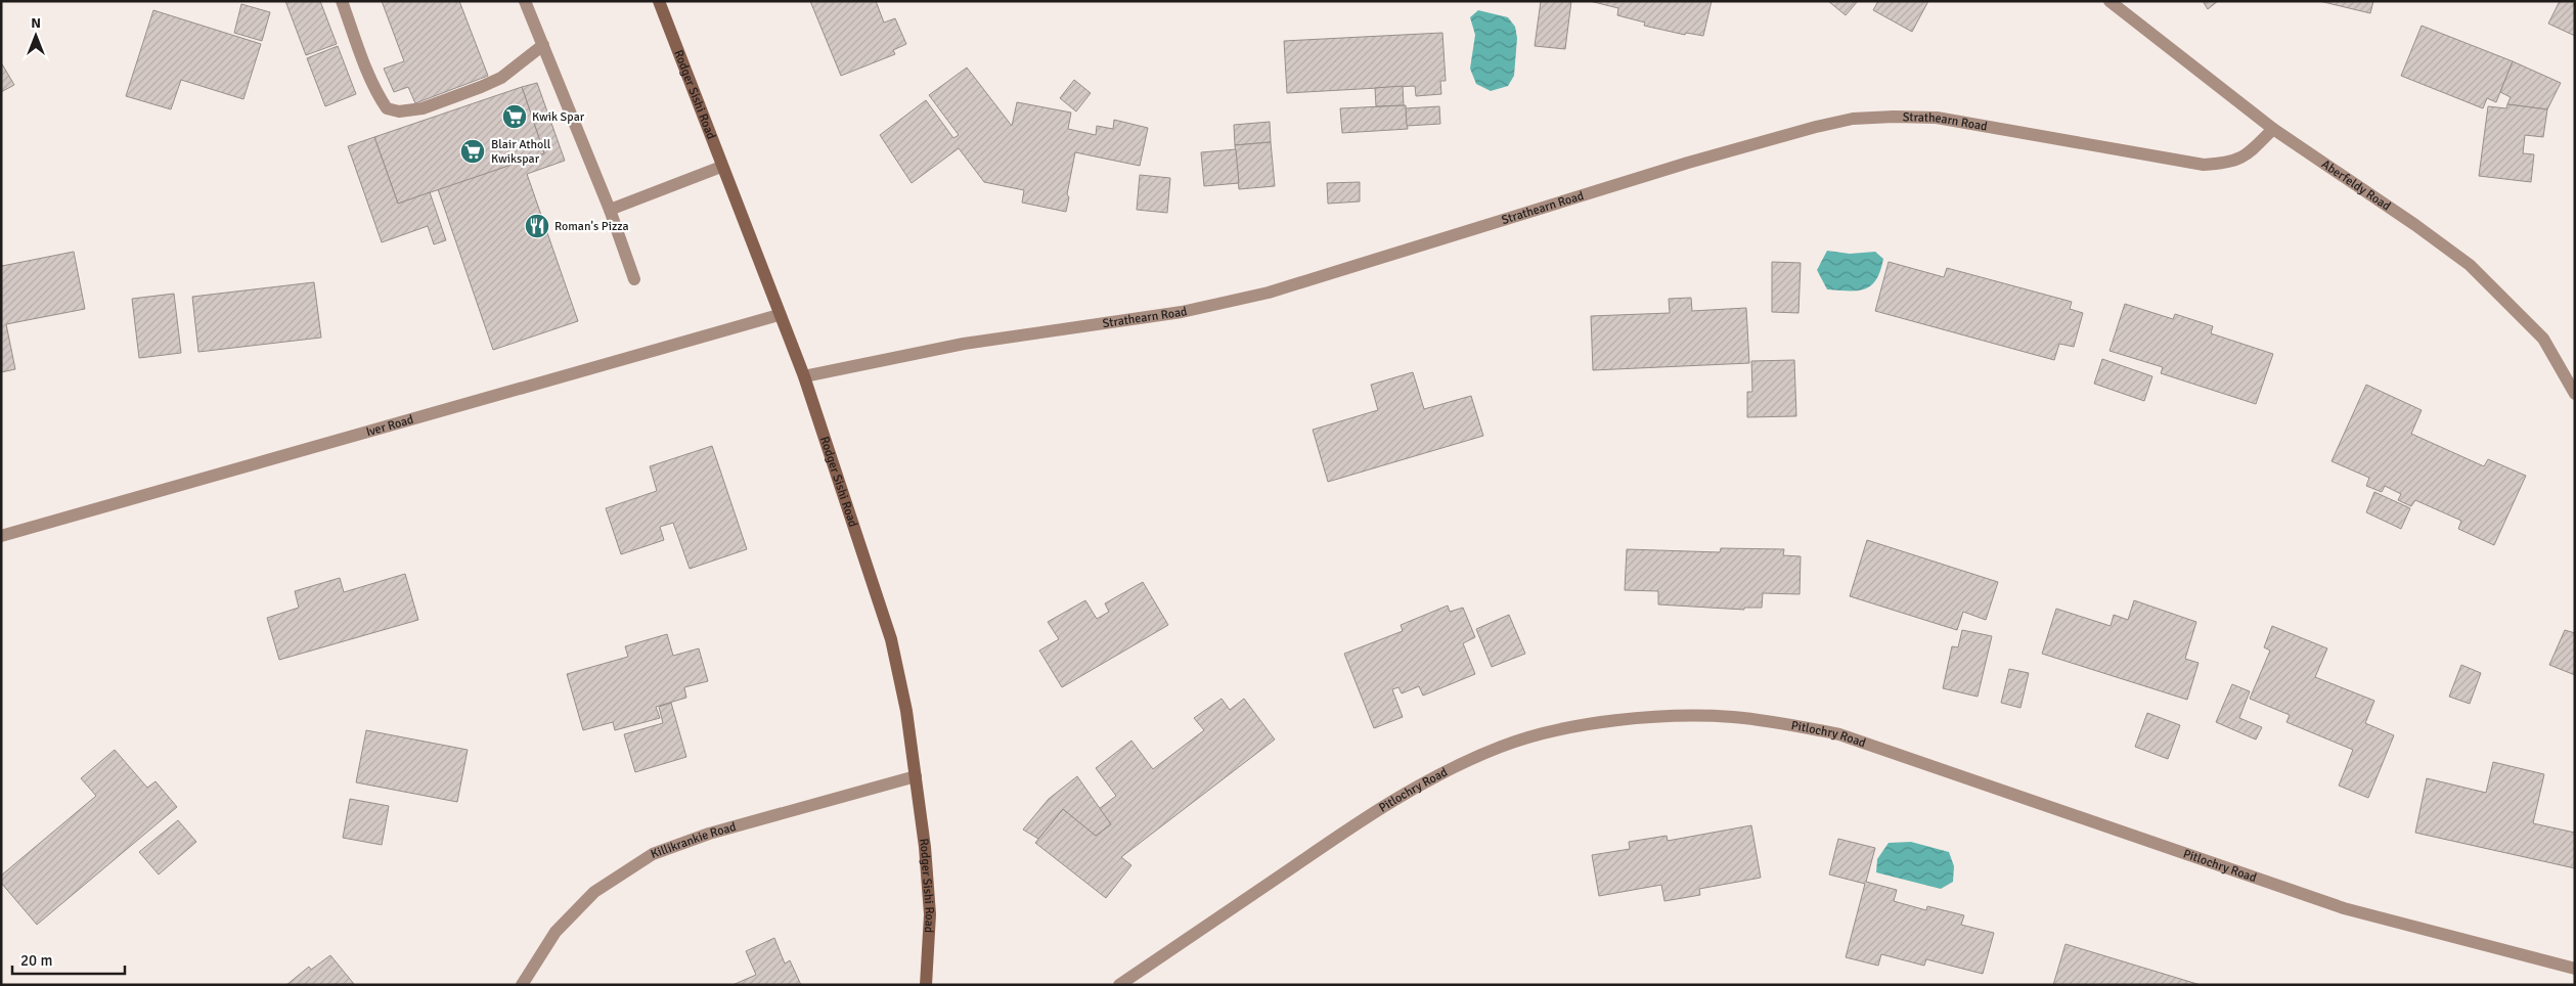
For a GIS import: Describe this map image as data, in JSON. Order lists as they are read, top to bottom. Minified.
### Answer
{"streets":{"main road":["Rodger Sishi Road"],"street":["Strathearn Road","Aberfeldy Road","Iver Road","Pitlochry Road","Killikrankie Road"]},"crossings":[["Rodger Sishi Road","Strathearn Road"],["Rodger Sishi Road","Iver Road"],["Rodger Sishi Road","Killikrankie Road"],["Strathearn Road","Aberfeldy Road"]],"places":{"supermarket":["Kwik Spar","Blair Atholl Kwikspar"],"restaurant":["Roman's Pizza"]},"scale_bar":"20 m","north":"top"}
